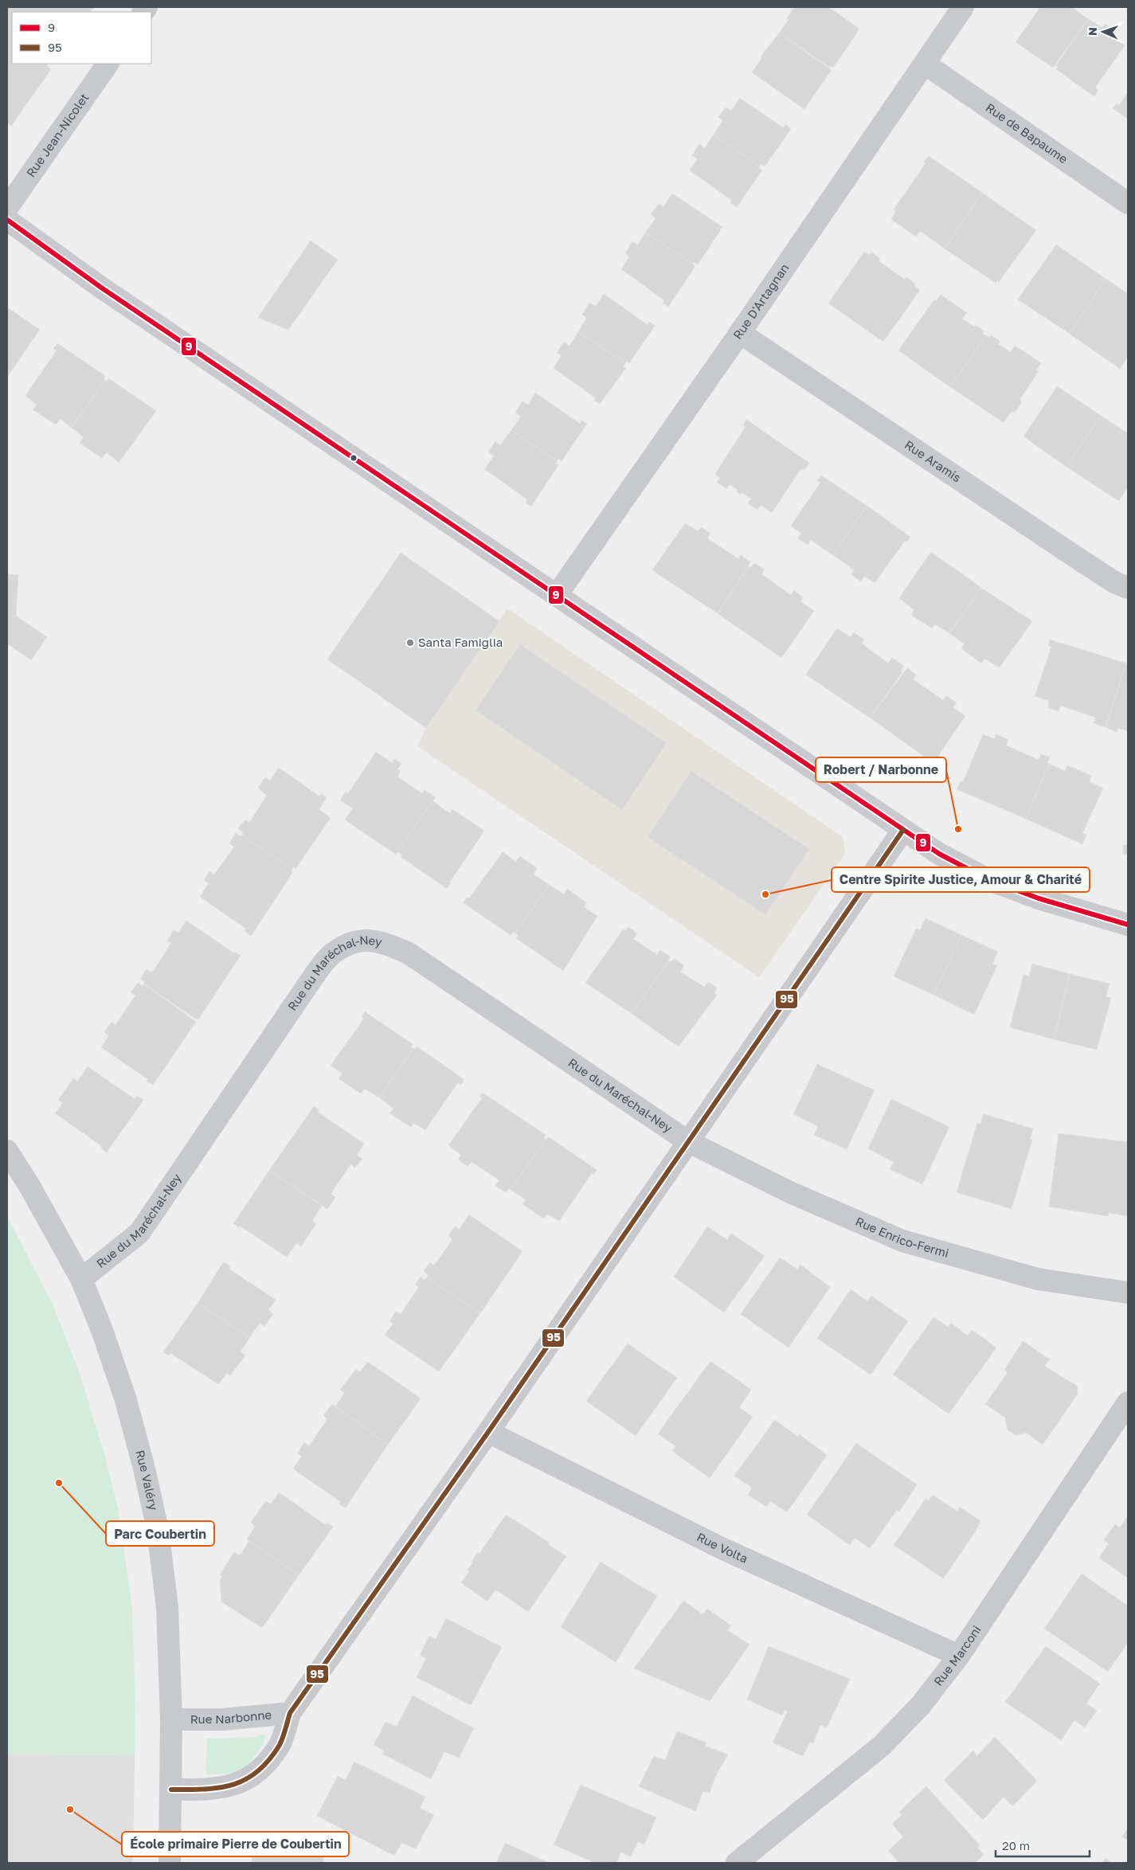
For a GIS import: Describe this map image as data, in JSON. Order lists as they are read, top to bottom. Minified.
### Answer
{"streets":{"street":["Rue de Bapaume","Rue Jean-Nicolet","Rue D'Artagnan","Rue Aramis","Rue du Maréchal-Ney","Rue Enrico-Fermi","Rue Valéry","Rue Volta","Rue Marconi","Rue Narbonne"]},"crossings":[["Rue de Bapaume","Rue D'Artagnan"],["Rue D'Artagnan","Rue Aramis"],["Rue du Maréchal-Ney","Rue Enrico-Fermi"],["Rue du Maréchal-Ney","Rue Valéry"],["Rue du Maréchal-Ney","Rue Narbonne"],["Rue Enrico-Fermi","Rue Narbonne"],["Rue Valéry","Rue Narbonne"],["Rue Volta","Rue Marconi"],["Rue Volta","Rue Narbonne"]],"places":["Santa Famiglia","Robert / Narbonne","Centre Spirite Justice, Amour & Charité","Parc Coubertin","École primaire Pierre de Coubertin"],"lines":["transit line 9","transit line 95"],"legend":["9","95"],"scale_bar":"20 m","north":"left"}
